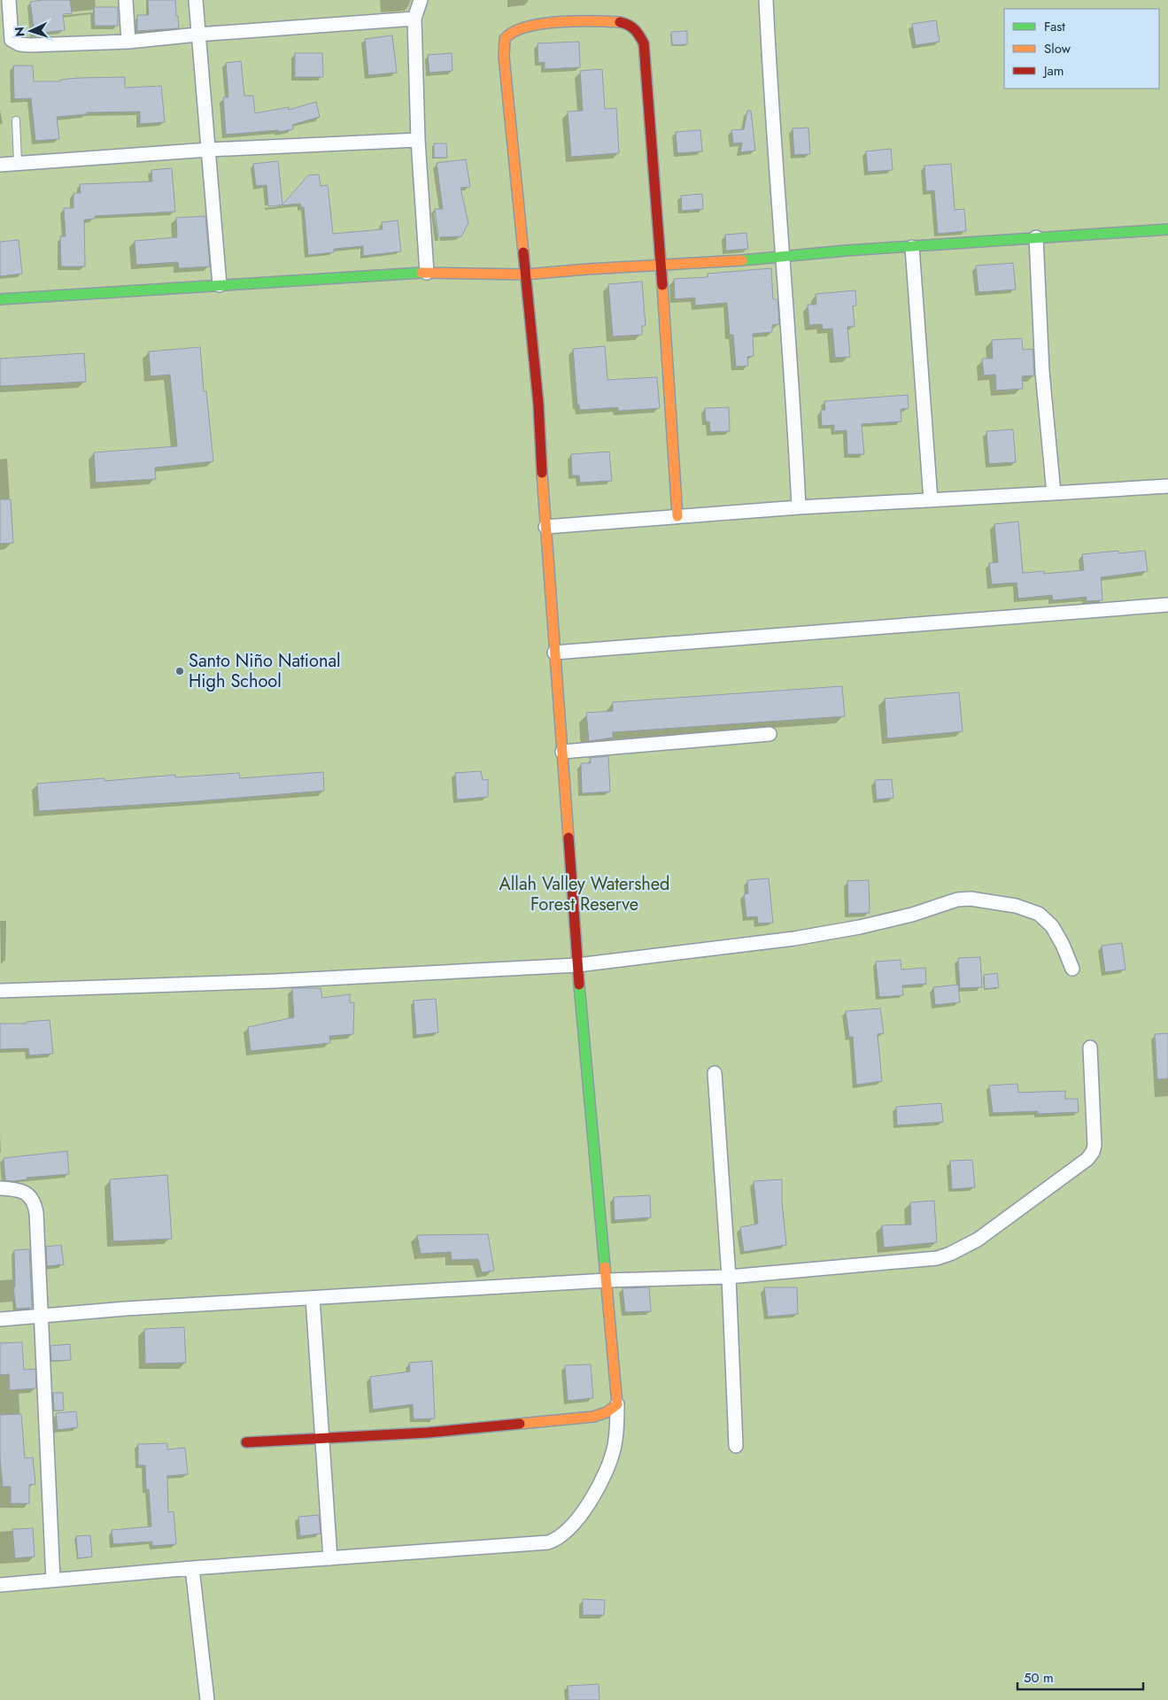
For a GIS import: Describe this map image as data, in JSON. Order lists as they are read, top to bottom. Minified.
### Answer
{"parks":["Allah Valley Watershed Forest Reserve"],"places":["Santo Niño National High School"],"legend":["Fast","Slow","Jam"],"scale_bar":"50 m","north":"left"}
